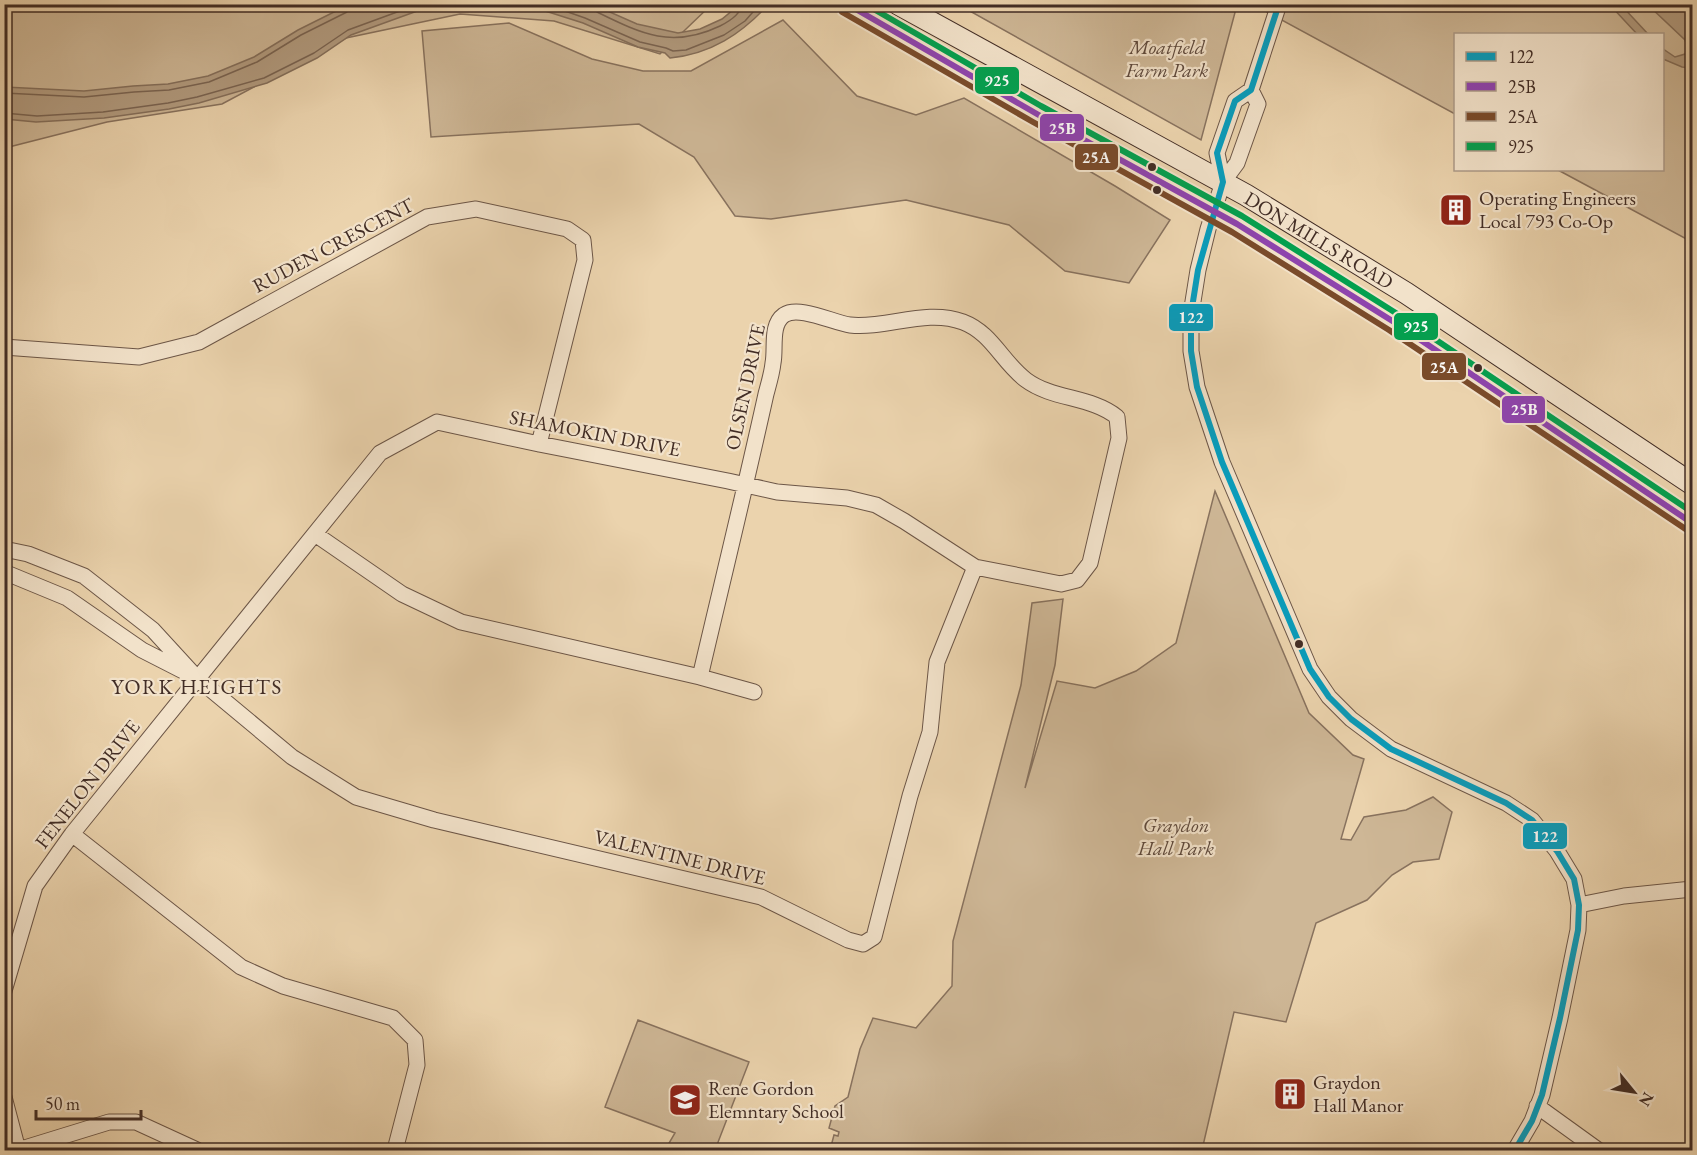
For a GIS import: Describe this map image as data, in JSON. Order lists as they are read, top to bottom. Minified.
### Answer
{"streets":{"main road":["DON MILLS ROAD"],"street":["RUDEN CRESCENT","OLSEN DRIVE","SHAMOKIN DRIVE","FENELON DRIVE","VALENTINE DRIVE"]},"crossings":[["RUDEN CRESCENT","SHAMOKIN DRIVE"],["OLSEN DRIVE","SHAMOKIN DRIVE"],["SHAMOKIN DRIVE","FENELON DRIVE"],["SHAMOKIN DRIVE","VALENTINE DRIVE"],["FENELON DRIVE","VALENTINE DRIVE"]],"districts":["YORK HEIGHTS"],"parks":["Moatfield Farm Park","Graydon Hall Park"],"places":{"building":["Operating Engineers Local 793 Co-Op","Graydon Hall Manor"],"school or university":["Rene Gordon Elemntary School"]},"lines":["transit line 122","transit line 25B","transit line 925","transit line 25A"],"legend":["122","25B","25A","925"],"scale_bar":"50 m","north":"bottom right"}
